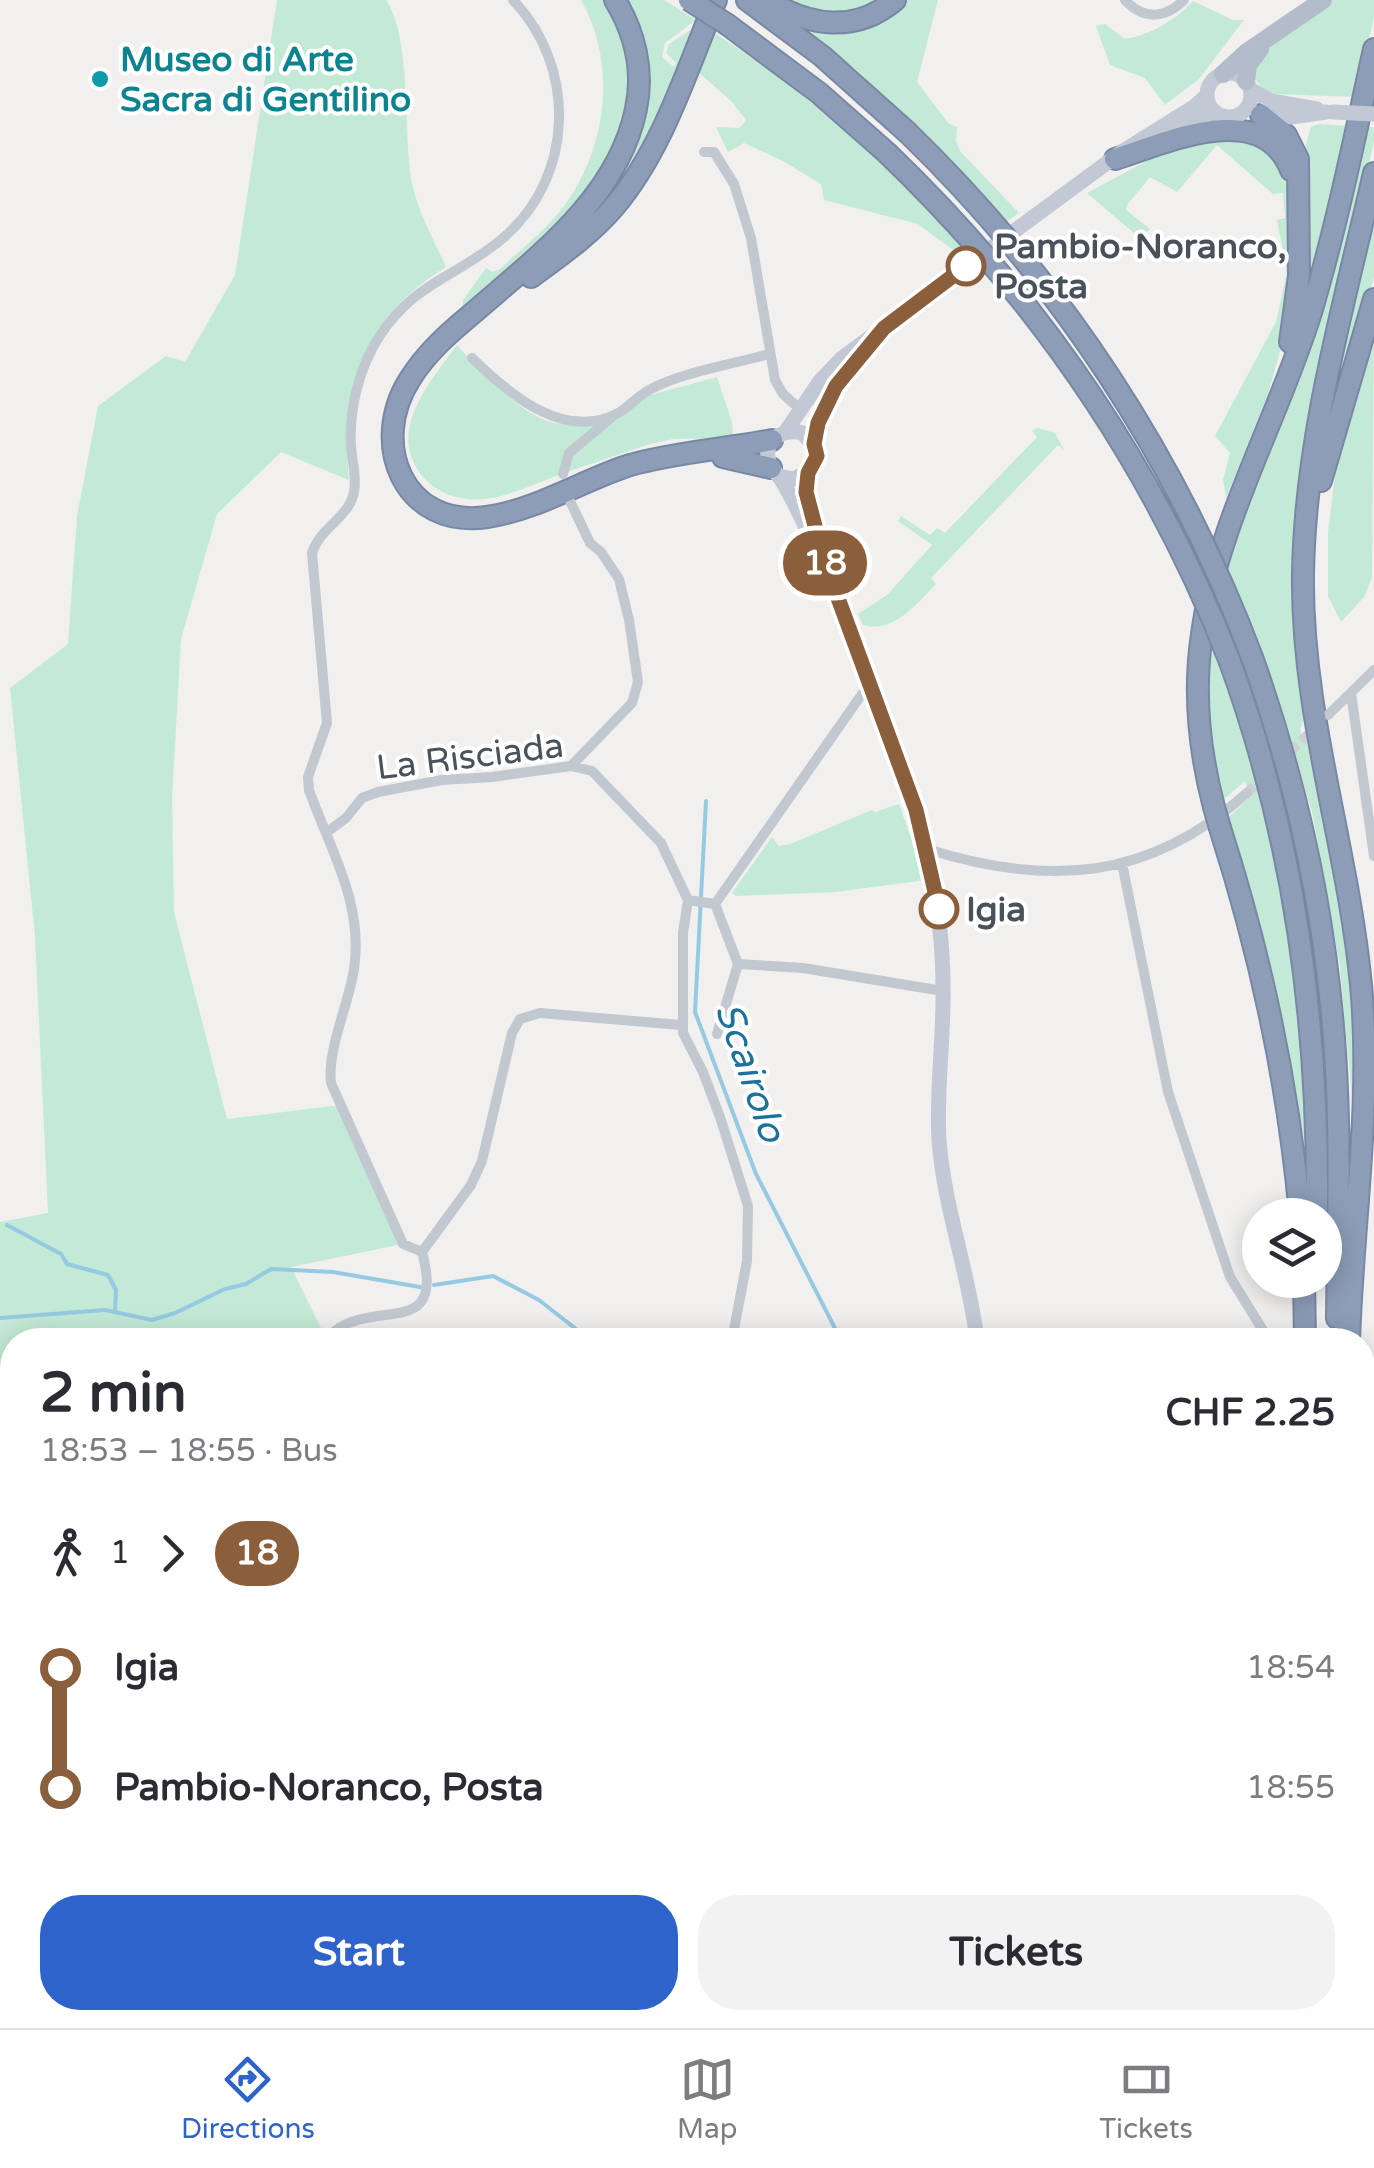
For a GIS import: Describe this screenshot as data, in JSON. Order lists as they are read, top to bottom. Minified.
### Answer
{"streets":{"street":["La Risciada"]},"water":["Scairolo"],"places":["Museo di Arte Sacra di Gentilino","Pambio-Noranco, Posta","Igia"],"lines":["bus line 18"],"page":{"on_map":"18","heading":["2 min","18:53 – 18:55 · Bus","CHF 2.25"],"legs":["1","18"],"list":[{"name":"Igia","value":"18:54"},{"name":"Pambio-Noranco, Posta","value":"18:55"}],"buttons":["Start","Tickets"],"tabs":["Directions","Map","Tickets"]}}
